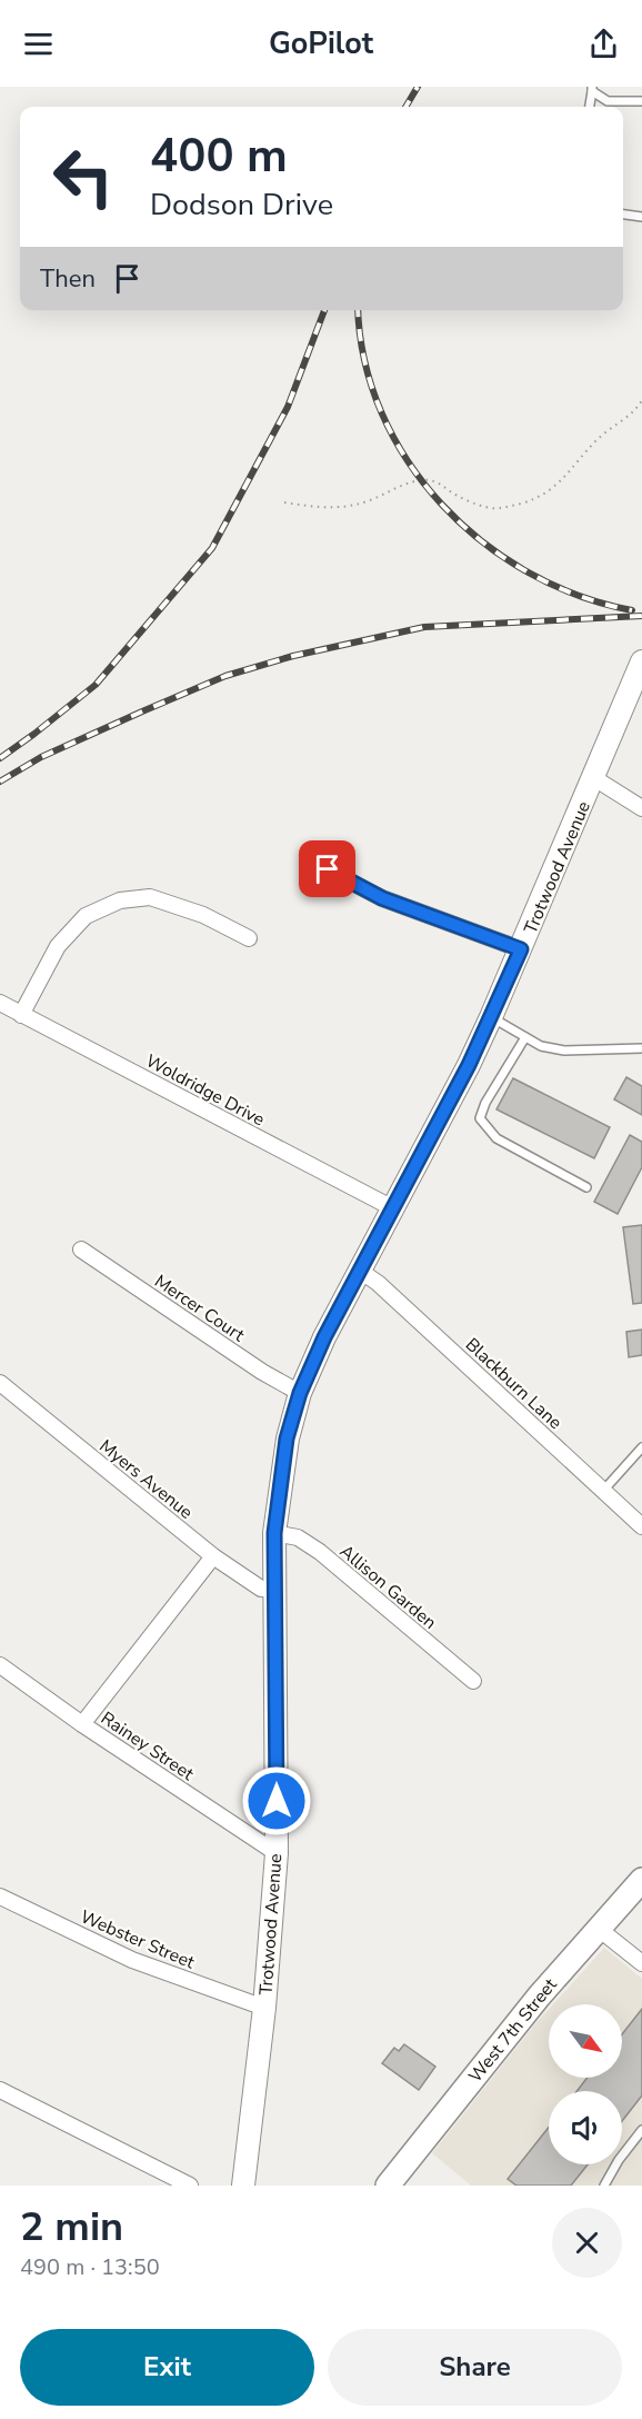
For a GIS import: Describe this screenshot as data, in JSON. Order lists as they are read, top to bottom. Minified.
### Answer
{"streets":{"main road":["Trotwood Avenue","West 7th Street"],"street":["Woldridge Drive","Mercer Court","Blackburn Lane","Myers Avenue","Allison Garden","Rainey Street","Webster Street"]},"crossings":[["Trotwood Avenue","Woldridge Drive"],["Trotwood Avenue","Mercer Court"],["Trotwood Avenue","Blackburn Lane"],["Trotwood Avenue","Myers Avenue"],["Trotwood Avenue","Allison Garden"],["Trotwood Avenue","Rainey Street"],["Trotwood Avenue","Webster Street"]],"north":"bottom right","page":{"header":"GoPilot","turn":["400 m","Dodson Drive"],"then":"Then","heading":["2 min","490 m · 13:50"],"buttons":["Exit","Share"]}}
